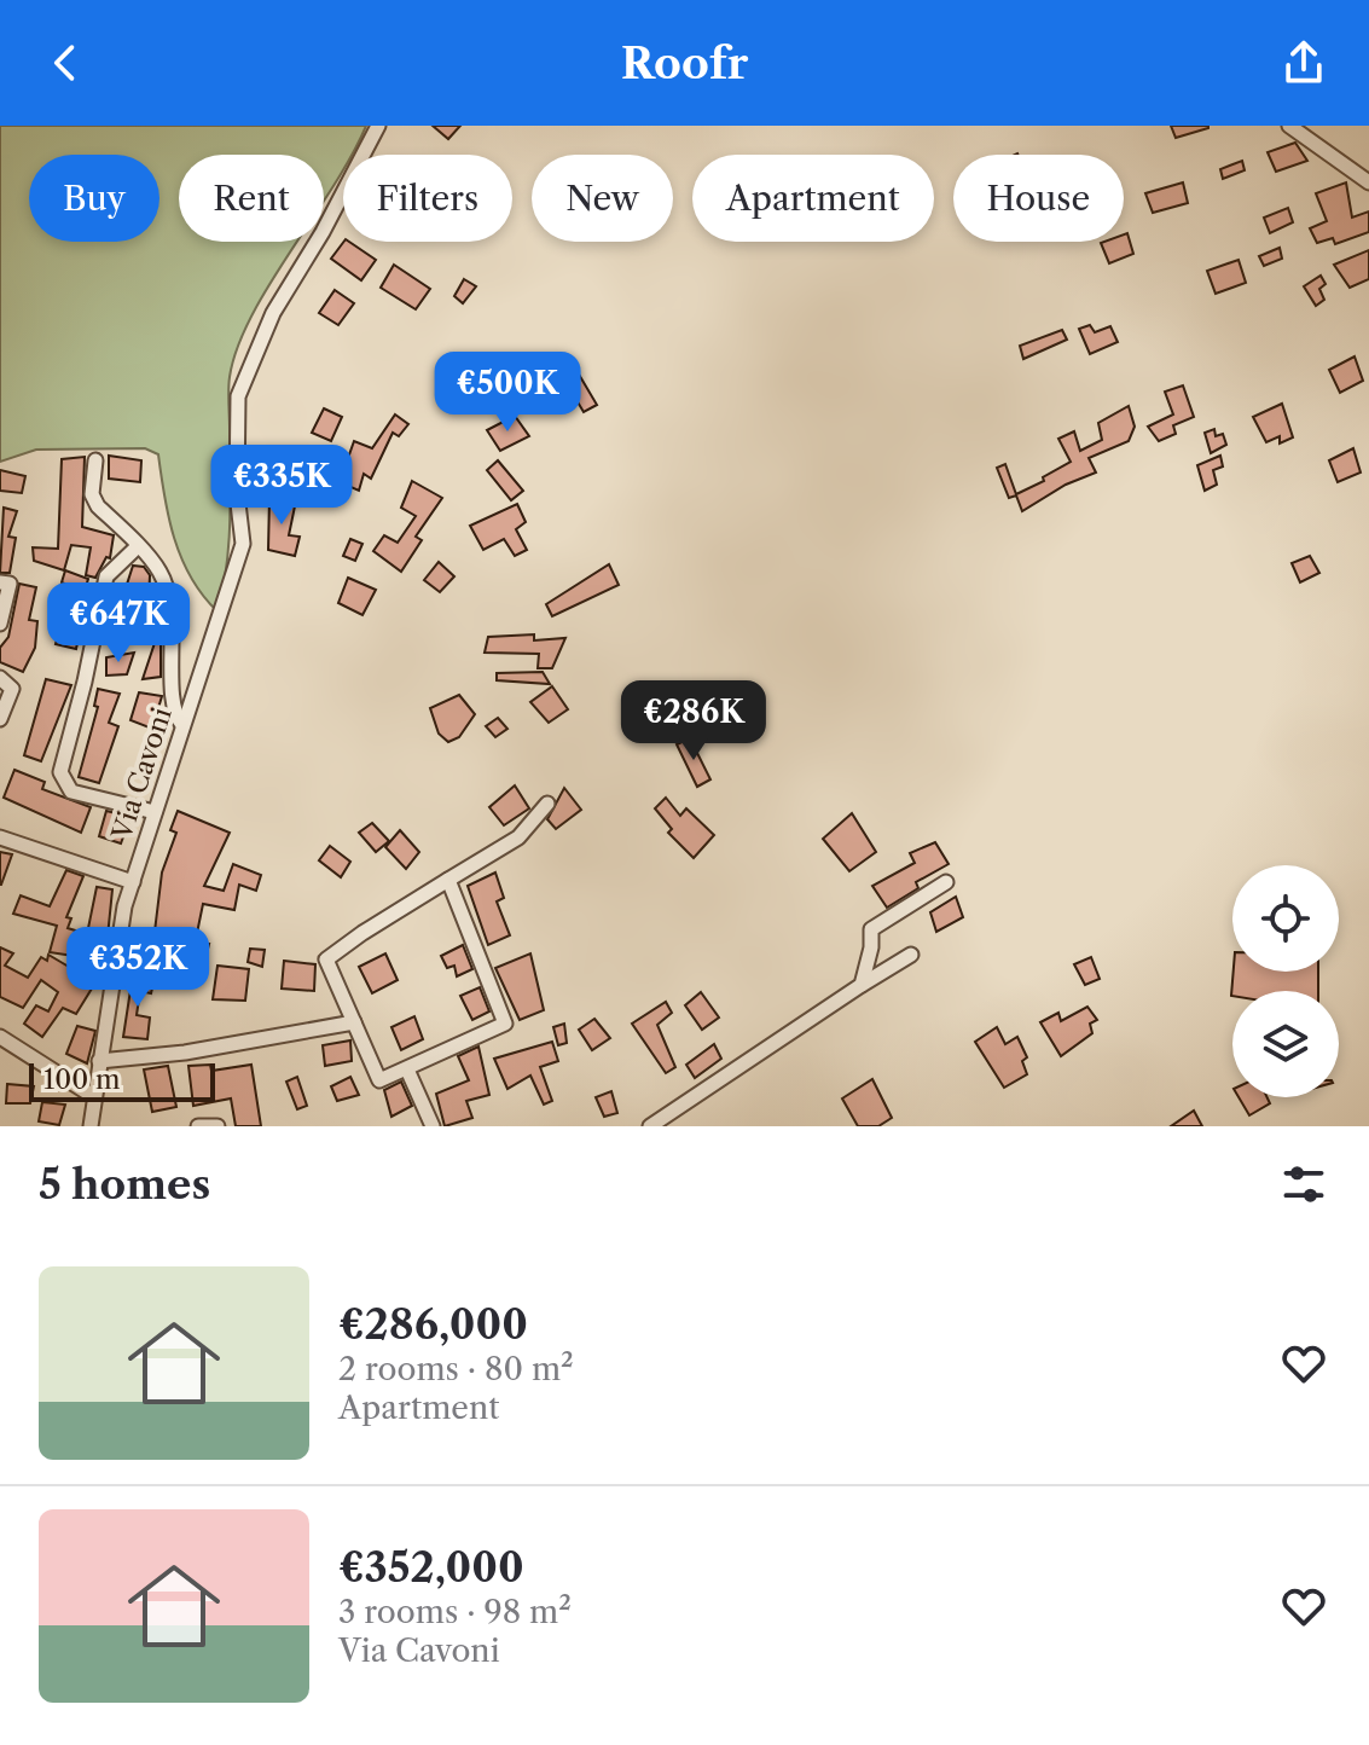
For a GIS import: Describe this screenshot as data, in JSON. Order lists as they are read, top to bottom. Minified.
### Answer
{"streets":{"street":["Via Cavoni"]},"scale_bar":"100 m","page":{"header":"Roofr","chip":["Buy","Rent","Filters","New","Apartment","House"],"price":["€500K","€335K","€647K","€286K","€352K"],"scale":"100 m","heading":"5 homes","list":[{"name":"€286,000","note":"2 rooms · 80 m² · Apartment"},{"name":"€352,000","note":"3 rooms · 98 m² · Via Cavoni"}]}}
